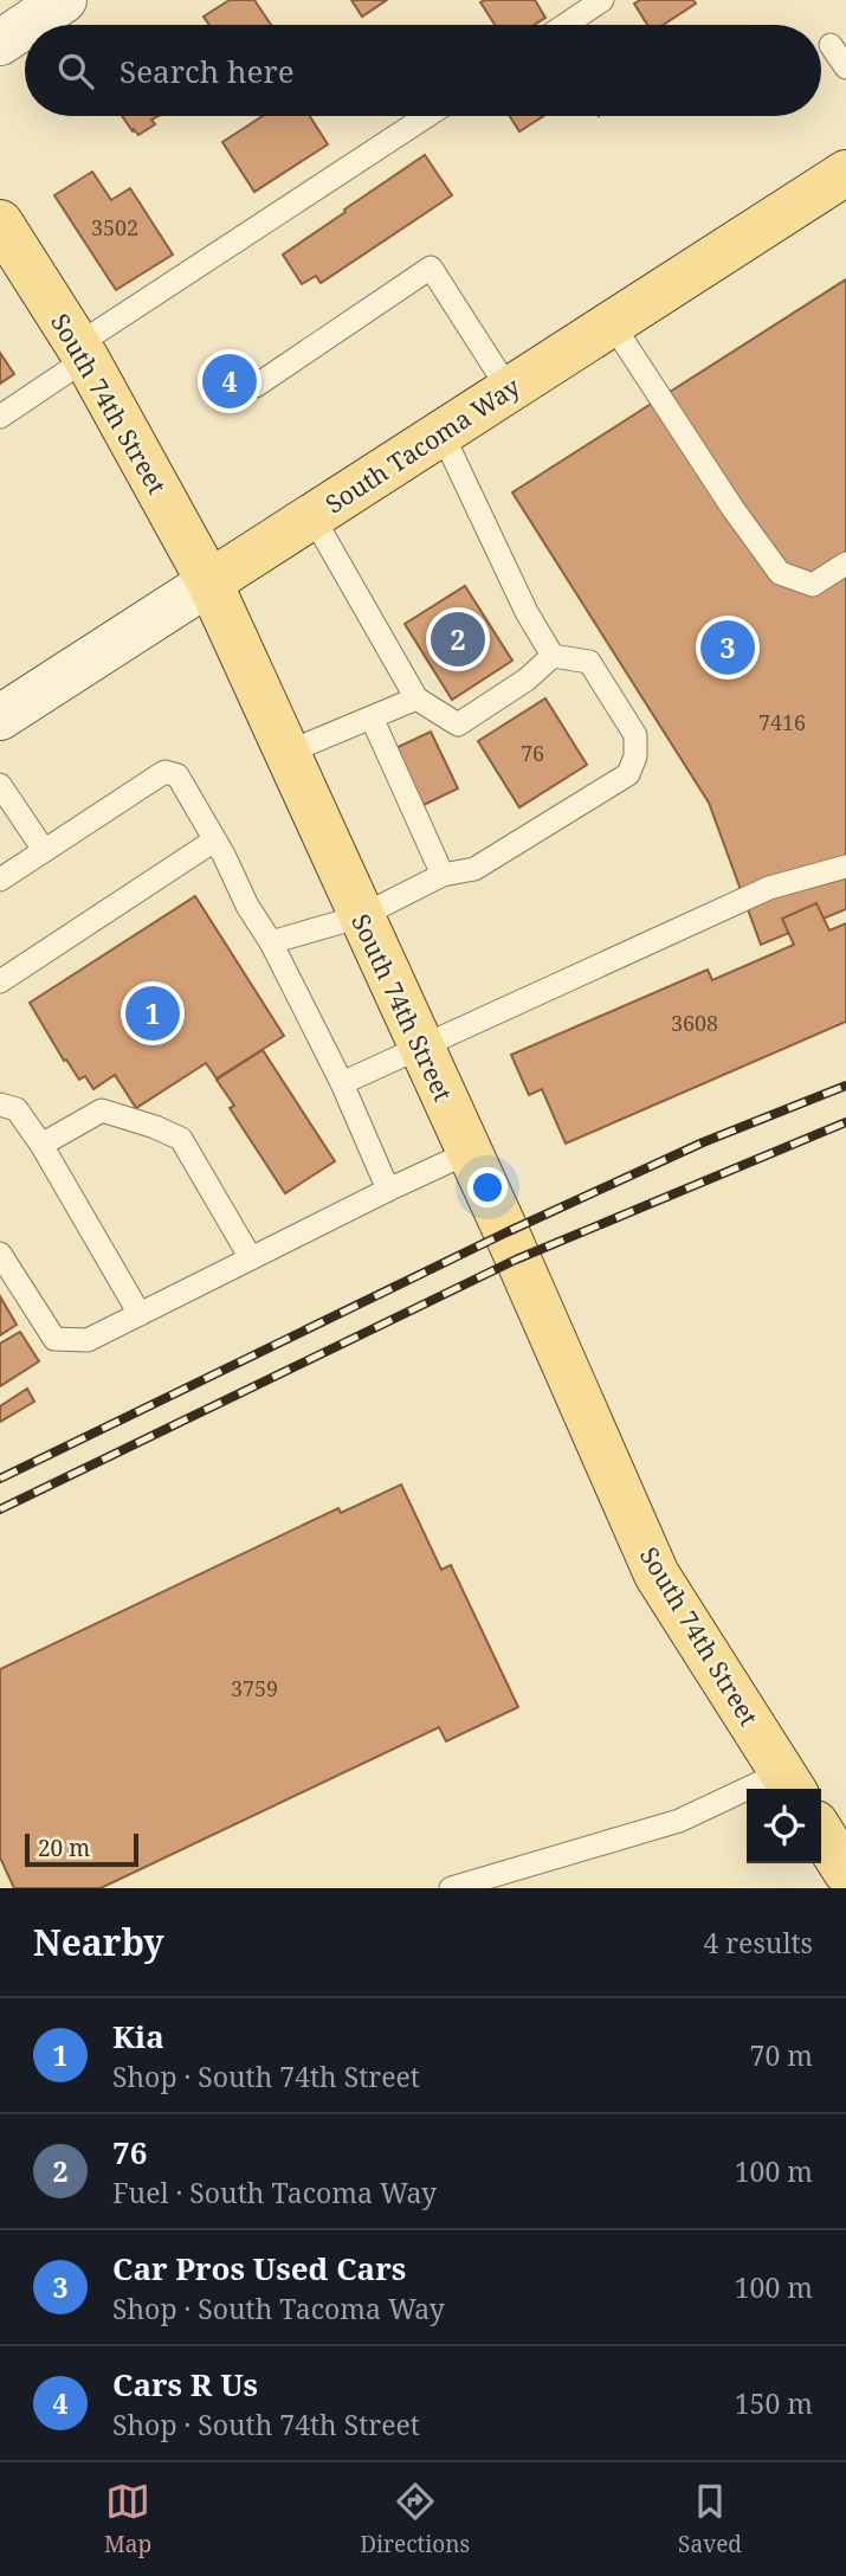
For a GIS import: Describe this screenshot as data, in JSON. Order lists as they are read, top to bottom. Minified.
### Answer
{"streets":{"main road":["South 74th Street","South Tacoma Way"]},"crossings":[["South 74th Street","South Tacoma Way"]],"house_numbers":["3502","7416","76","3608","3759"],"scale_bar":"20 m","page":{"search":"Search here","pins":["4","2","3","1"],"scale":"20 m","heading":["Nearby","4 results"],"list":[{"mark":"1","name":"Kia","note":"Shop · South 74th Street","value":"70 m"},{"mark":"2","name":"76","note":"Fuel · South Tacoma Way","value":"100 m"},{"mark":"3","name":"Car Pros Used Cars","note":"Shop · South Tacoma Way","value":"100 m"},{"mark":"4","name":"Cars R Us","note":"Shop · South 74th Street","value":"150 m"}],"nav":["Map","Directions","Saved"]}}
